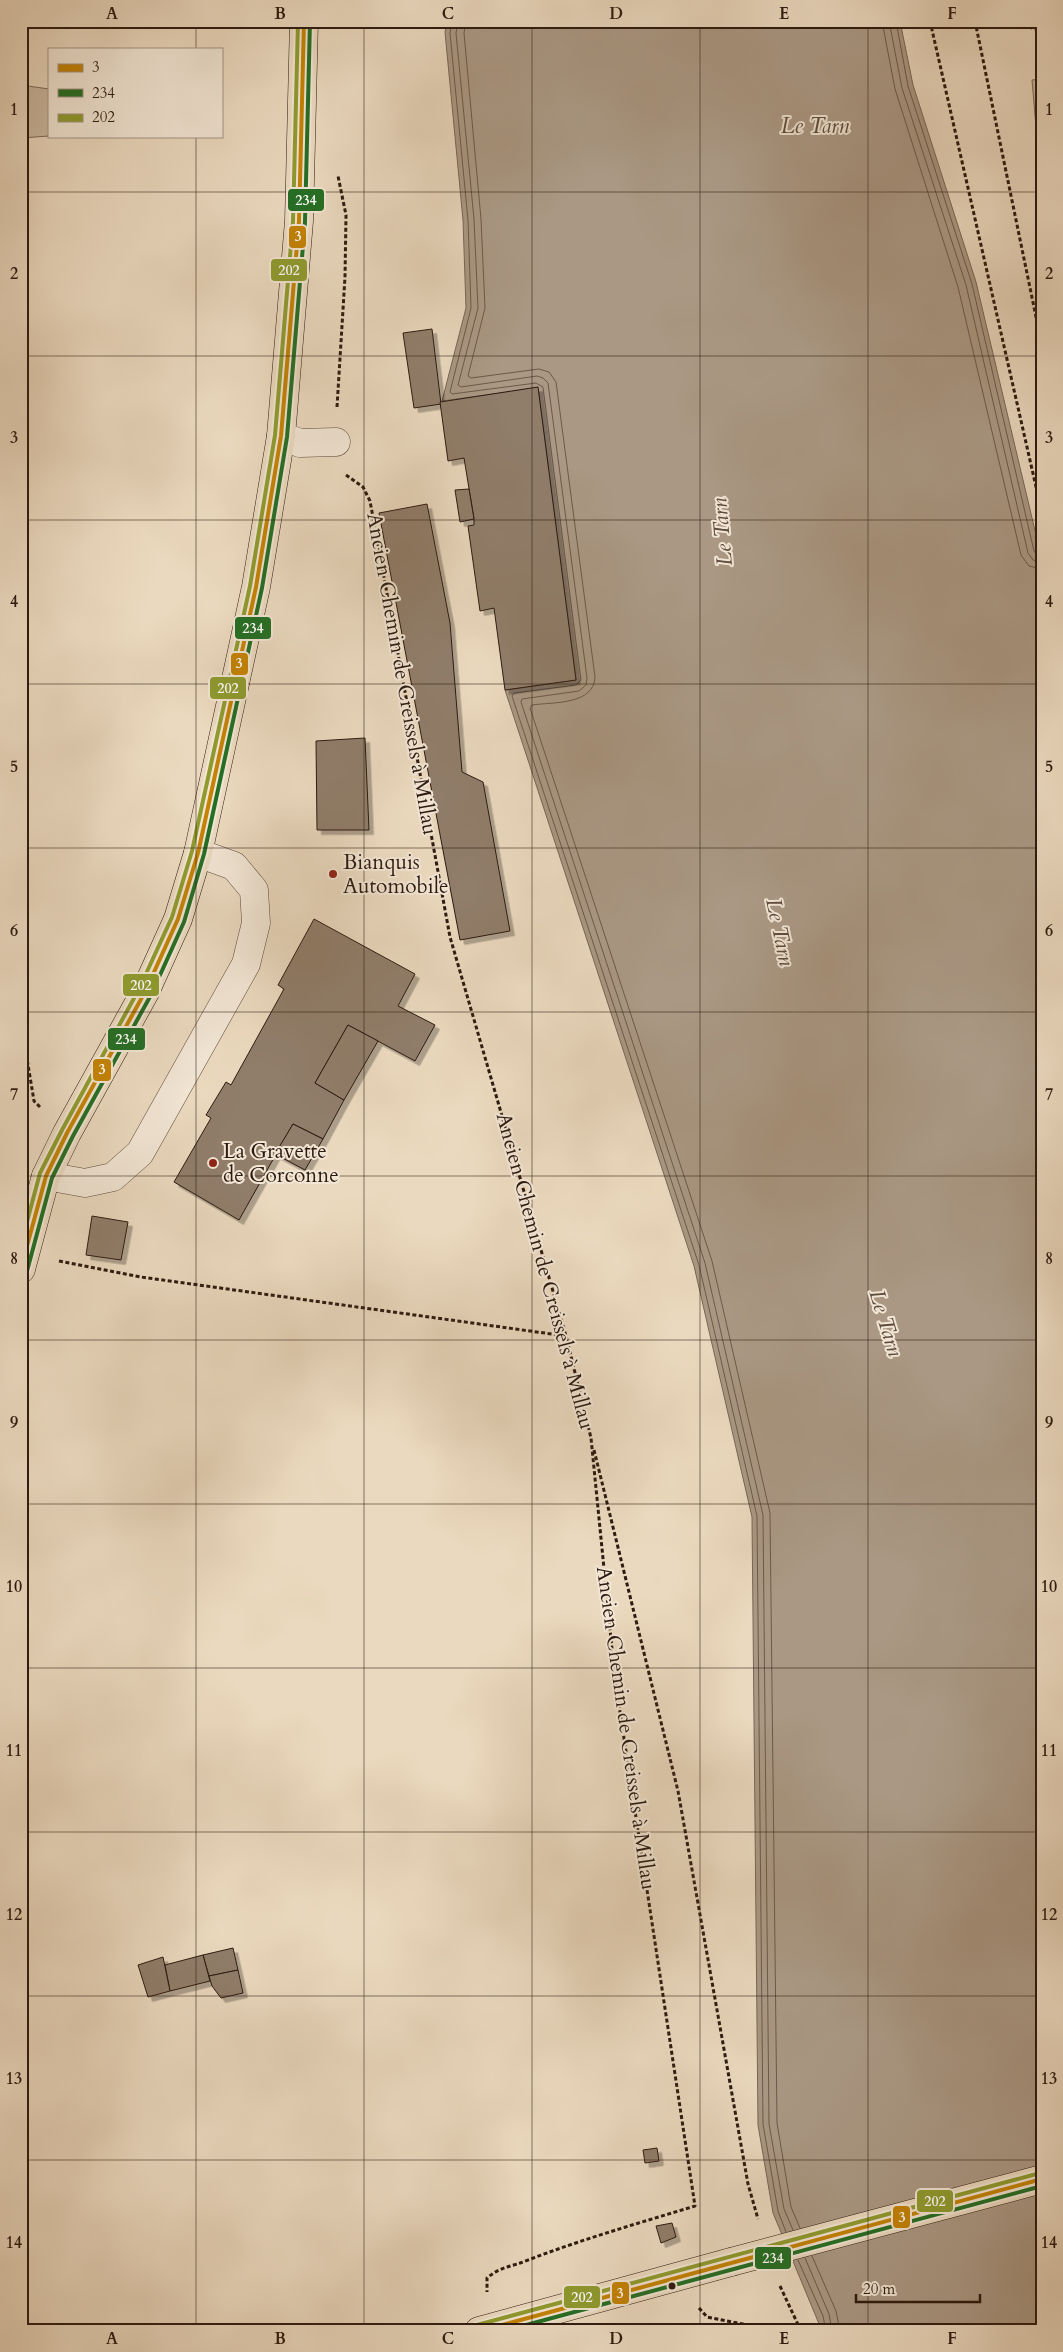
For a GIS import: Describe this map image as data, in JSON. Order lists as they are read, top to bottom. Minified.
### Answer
{"streets":{"path":["Ancien Chemin de Creissels à Millau"]},"water":["Le Tarn"],"places":["Bianquis Automobile","La Gravette de Corconne"],"lines":["transit line 3","transit line 234","transit line 202"],"legend":["3","234","202"],"scale_bar":"20 m","grid":{"columns":["A","B","C","D","E","F"],"rows":["1","2","3","4","5","6","7","8","9","10","11","12","13","14"]}}
